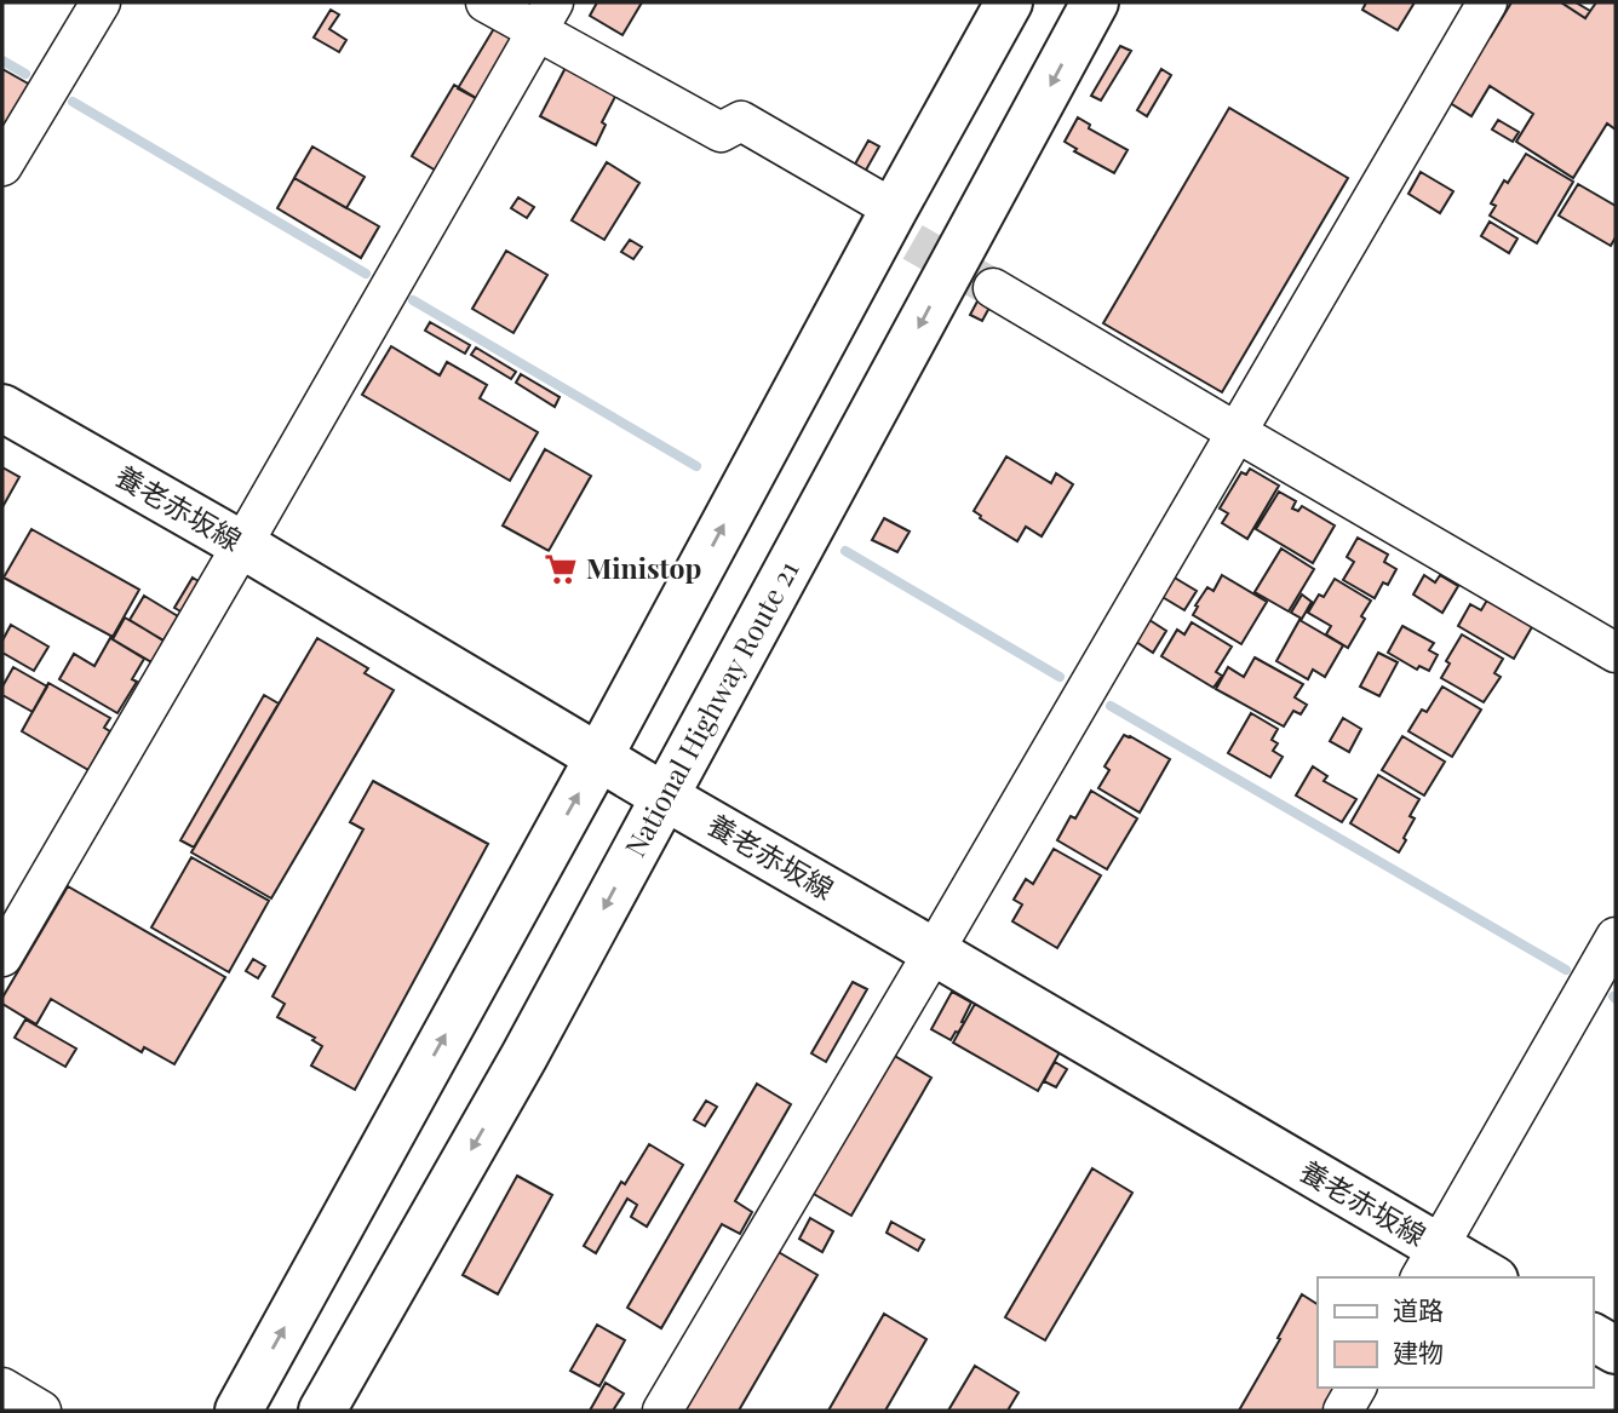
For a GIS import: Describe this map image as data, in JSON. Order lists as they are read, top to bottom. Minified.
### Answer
{"streets":{"main road":["養老赤坂線","National Highway Route 21"]},"crossings":[["養老赤坂線","National Highway Route 21"]],"places":{"supermarket":["Ministop"]},"legend":["道路","建物"]}
